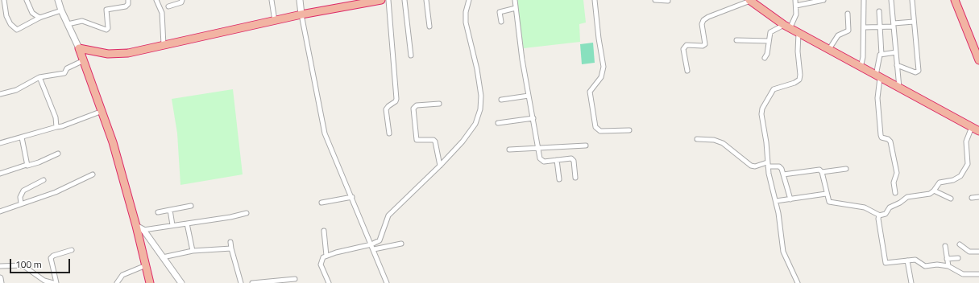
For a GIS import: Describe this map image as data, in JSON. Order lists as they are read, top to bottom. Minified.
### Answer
{"scale_bar":"100 m"}
